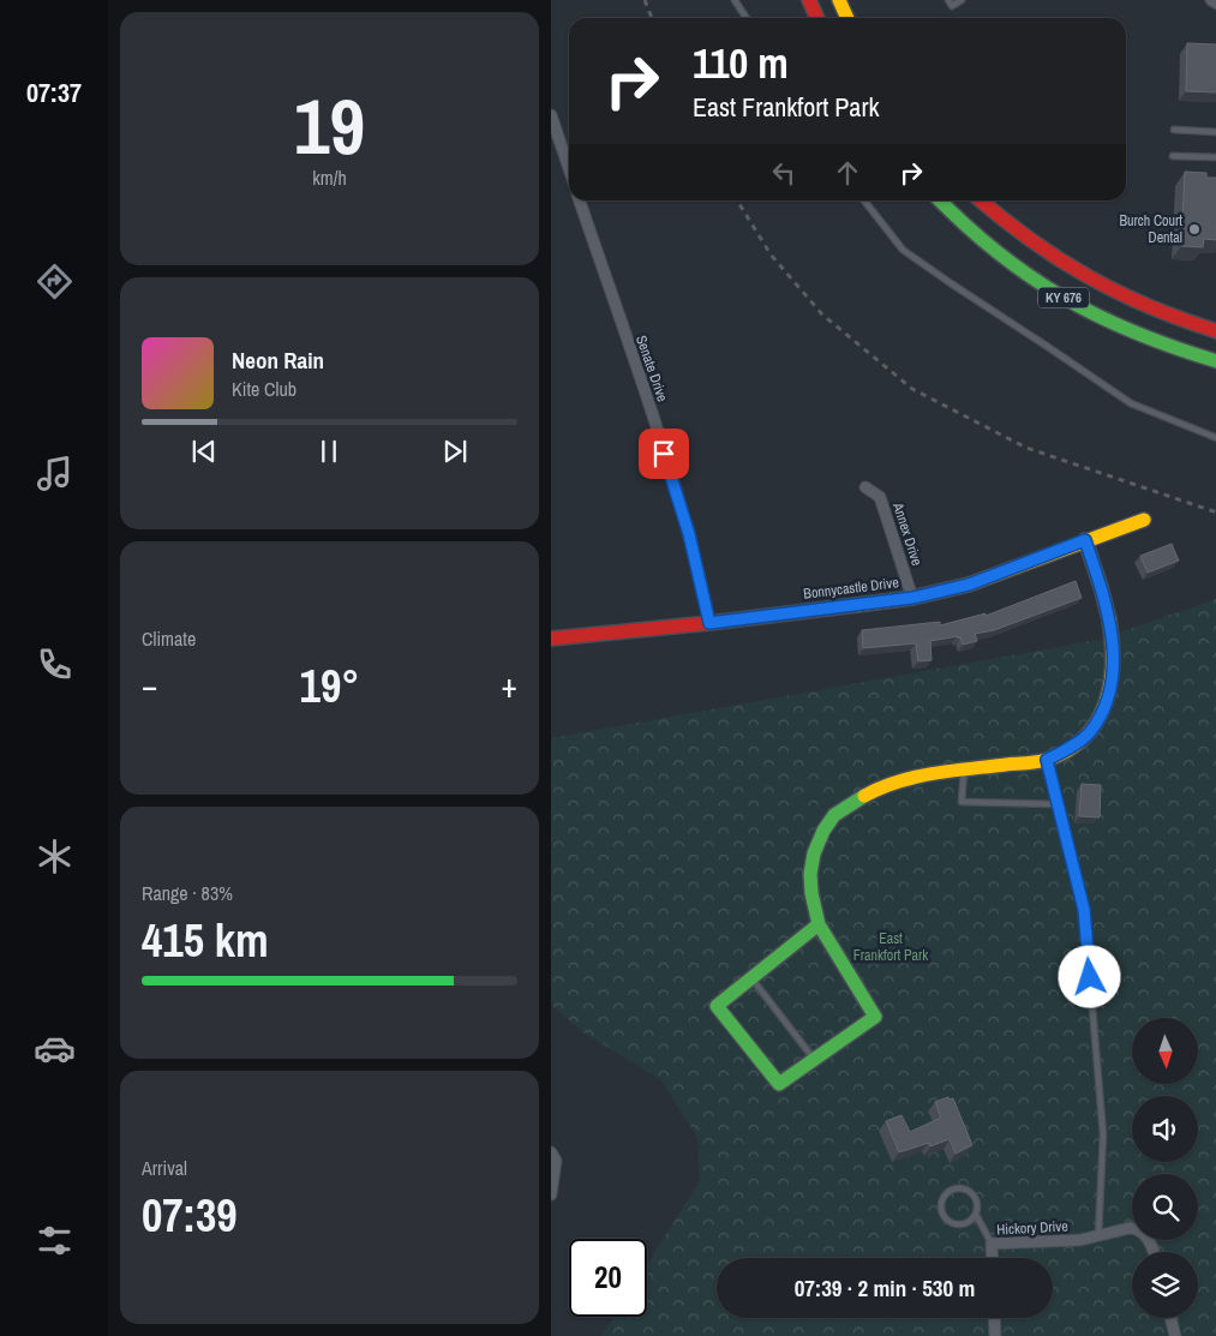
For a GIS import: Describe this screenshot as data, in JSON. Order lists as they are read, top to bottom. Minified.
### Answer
{"streets":{"street":["KY 676","Senate Drive","Annex Drive","Bonnycastle Drive","Hickory Drive"]},"crossings":[["Senate Drive","Bonnycastle Drive"],["Annex Drive","Bonnycastle Drive"]],"parks":["East Frankfort Park"],"places":["Burch Court Dental"],"north":"bottom","page":{"tabs":"07:37","tile":[["19","km/h"],"Climate",["Range · 83%","415 km"],["Arrival","07:39"]],"turn":["110 m","East Frankfort Park"],"song":["Neon Rain","Kite Club"],"heat":["−","19°","+"],"limit":"20","trip":"07:39 · 2 min · 530 m"}}
